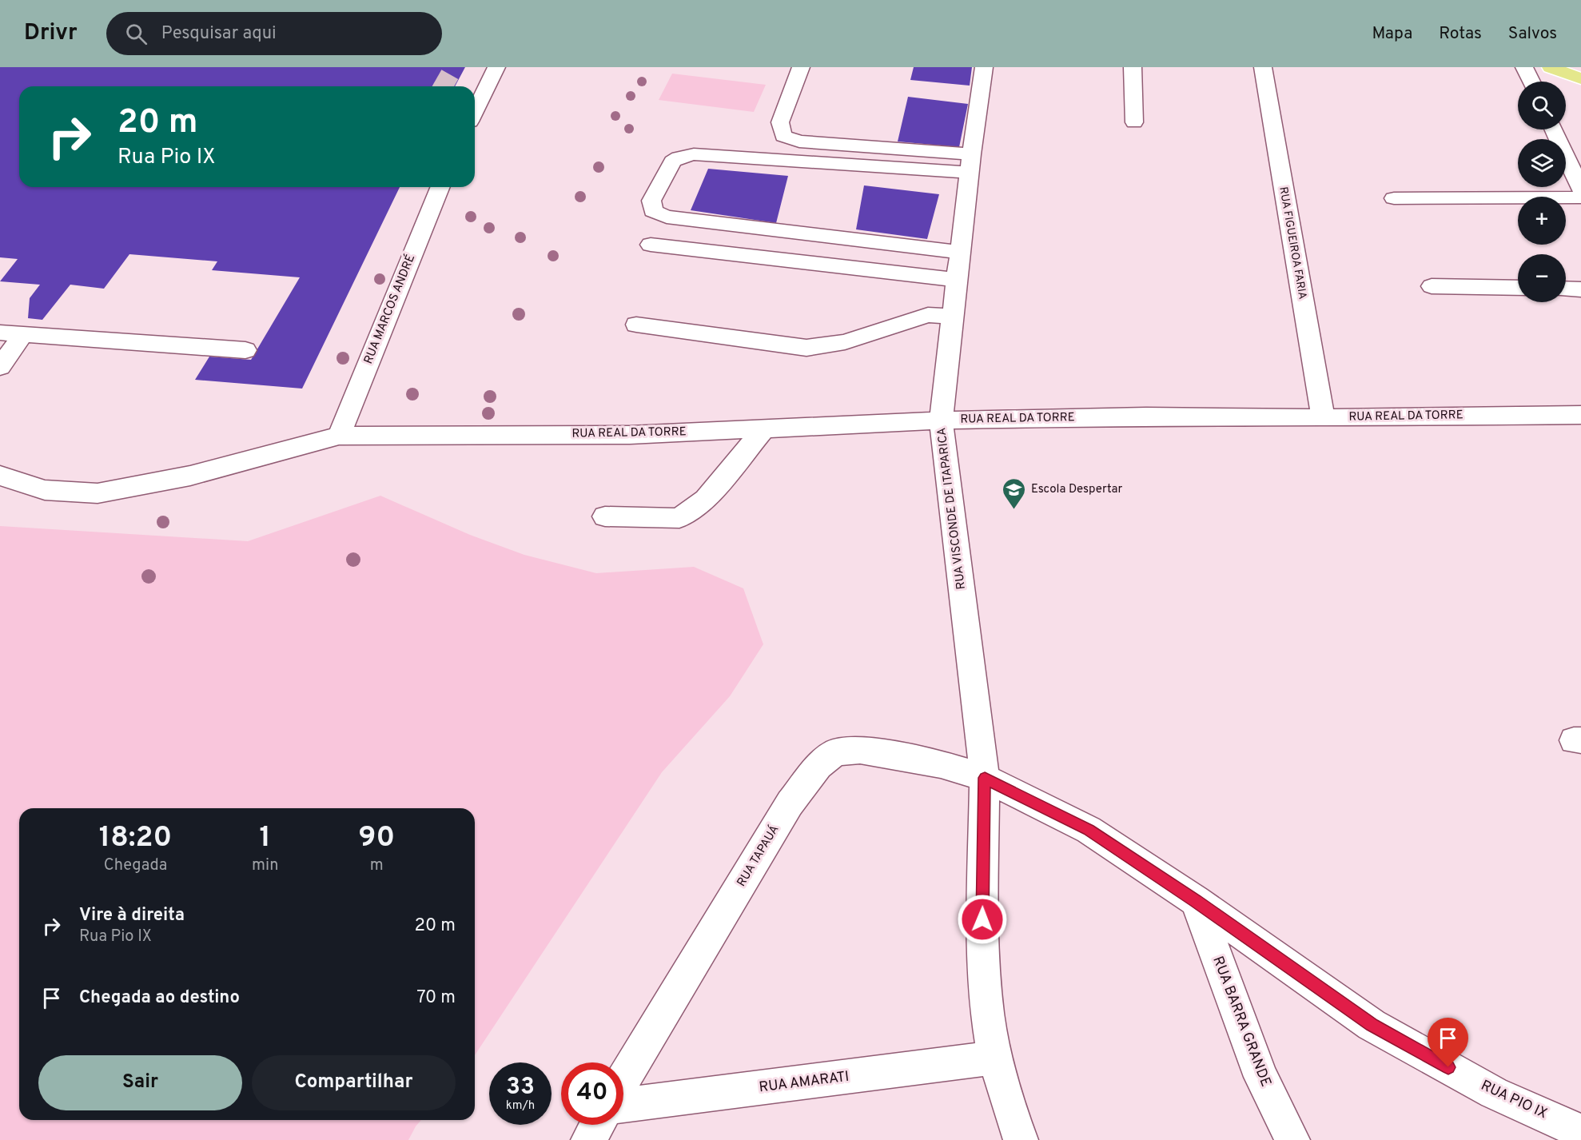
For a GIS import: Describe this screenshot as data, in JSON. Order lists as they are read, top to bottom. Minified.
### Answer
{"streets":{"street":["RUA FIGUEIROA FARIA","RUA MARCOS ANDRÉ","RUA REAL DA TORRE","RUA VISCONDE DE ITAPARICA","RUA TAPAUÁ","RUA BARRA GRANDE","RUA AMARATI","RUA PIO IX"]},"crossings":[["RUA FIGUEIROA FARIA","RUA REAL DA TORRE"],["RUA MARCOS ANDRÉ","RUA REAL DA TORRE"],["RUA REAL DA TORRE","RUA VISCONDE DE ITAPARICA"],["RUA VISCONDE DE ITAPARICA","RUA TAPAUÁ"],["RUA VISCONDE DE ITAPARICA","RUA AMARATI"],["RUA VISCONDE DE ITAPARICA","RUA PIO IX"],["RUA TAPAUÁ","RUA PIO IX"],["RUA BARRA GRANDE","RUA PIO IX"]],"places":{"school or university":["Escola Despertar"]},"page":{"header":"Drivr","search":"Pesquisar aqui","nav":["Mapa","Rotas","Salvos"],"map_buttons":["+","−"],"turn":["20 m","Rua Pio IX"],"eta":["18:20","Chegada","1","min","90","m"],"list":[{"name":"Vire à direita","note":"Rua Pio IX","value":"20 m"},{"name":"Chegada ao destino","value":"70 m"}],"buttons":["Sair","Compartilhar"],"speed":"33 km/h","limit":"40"}}
